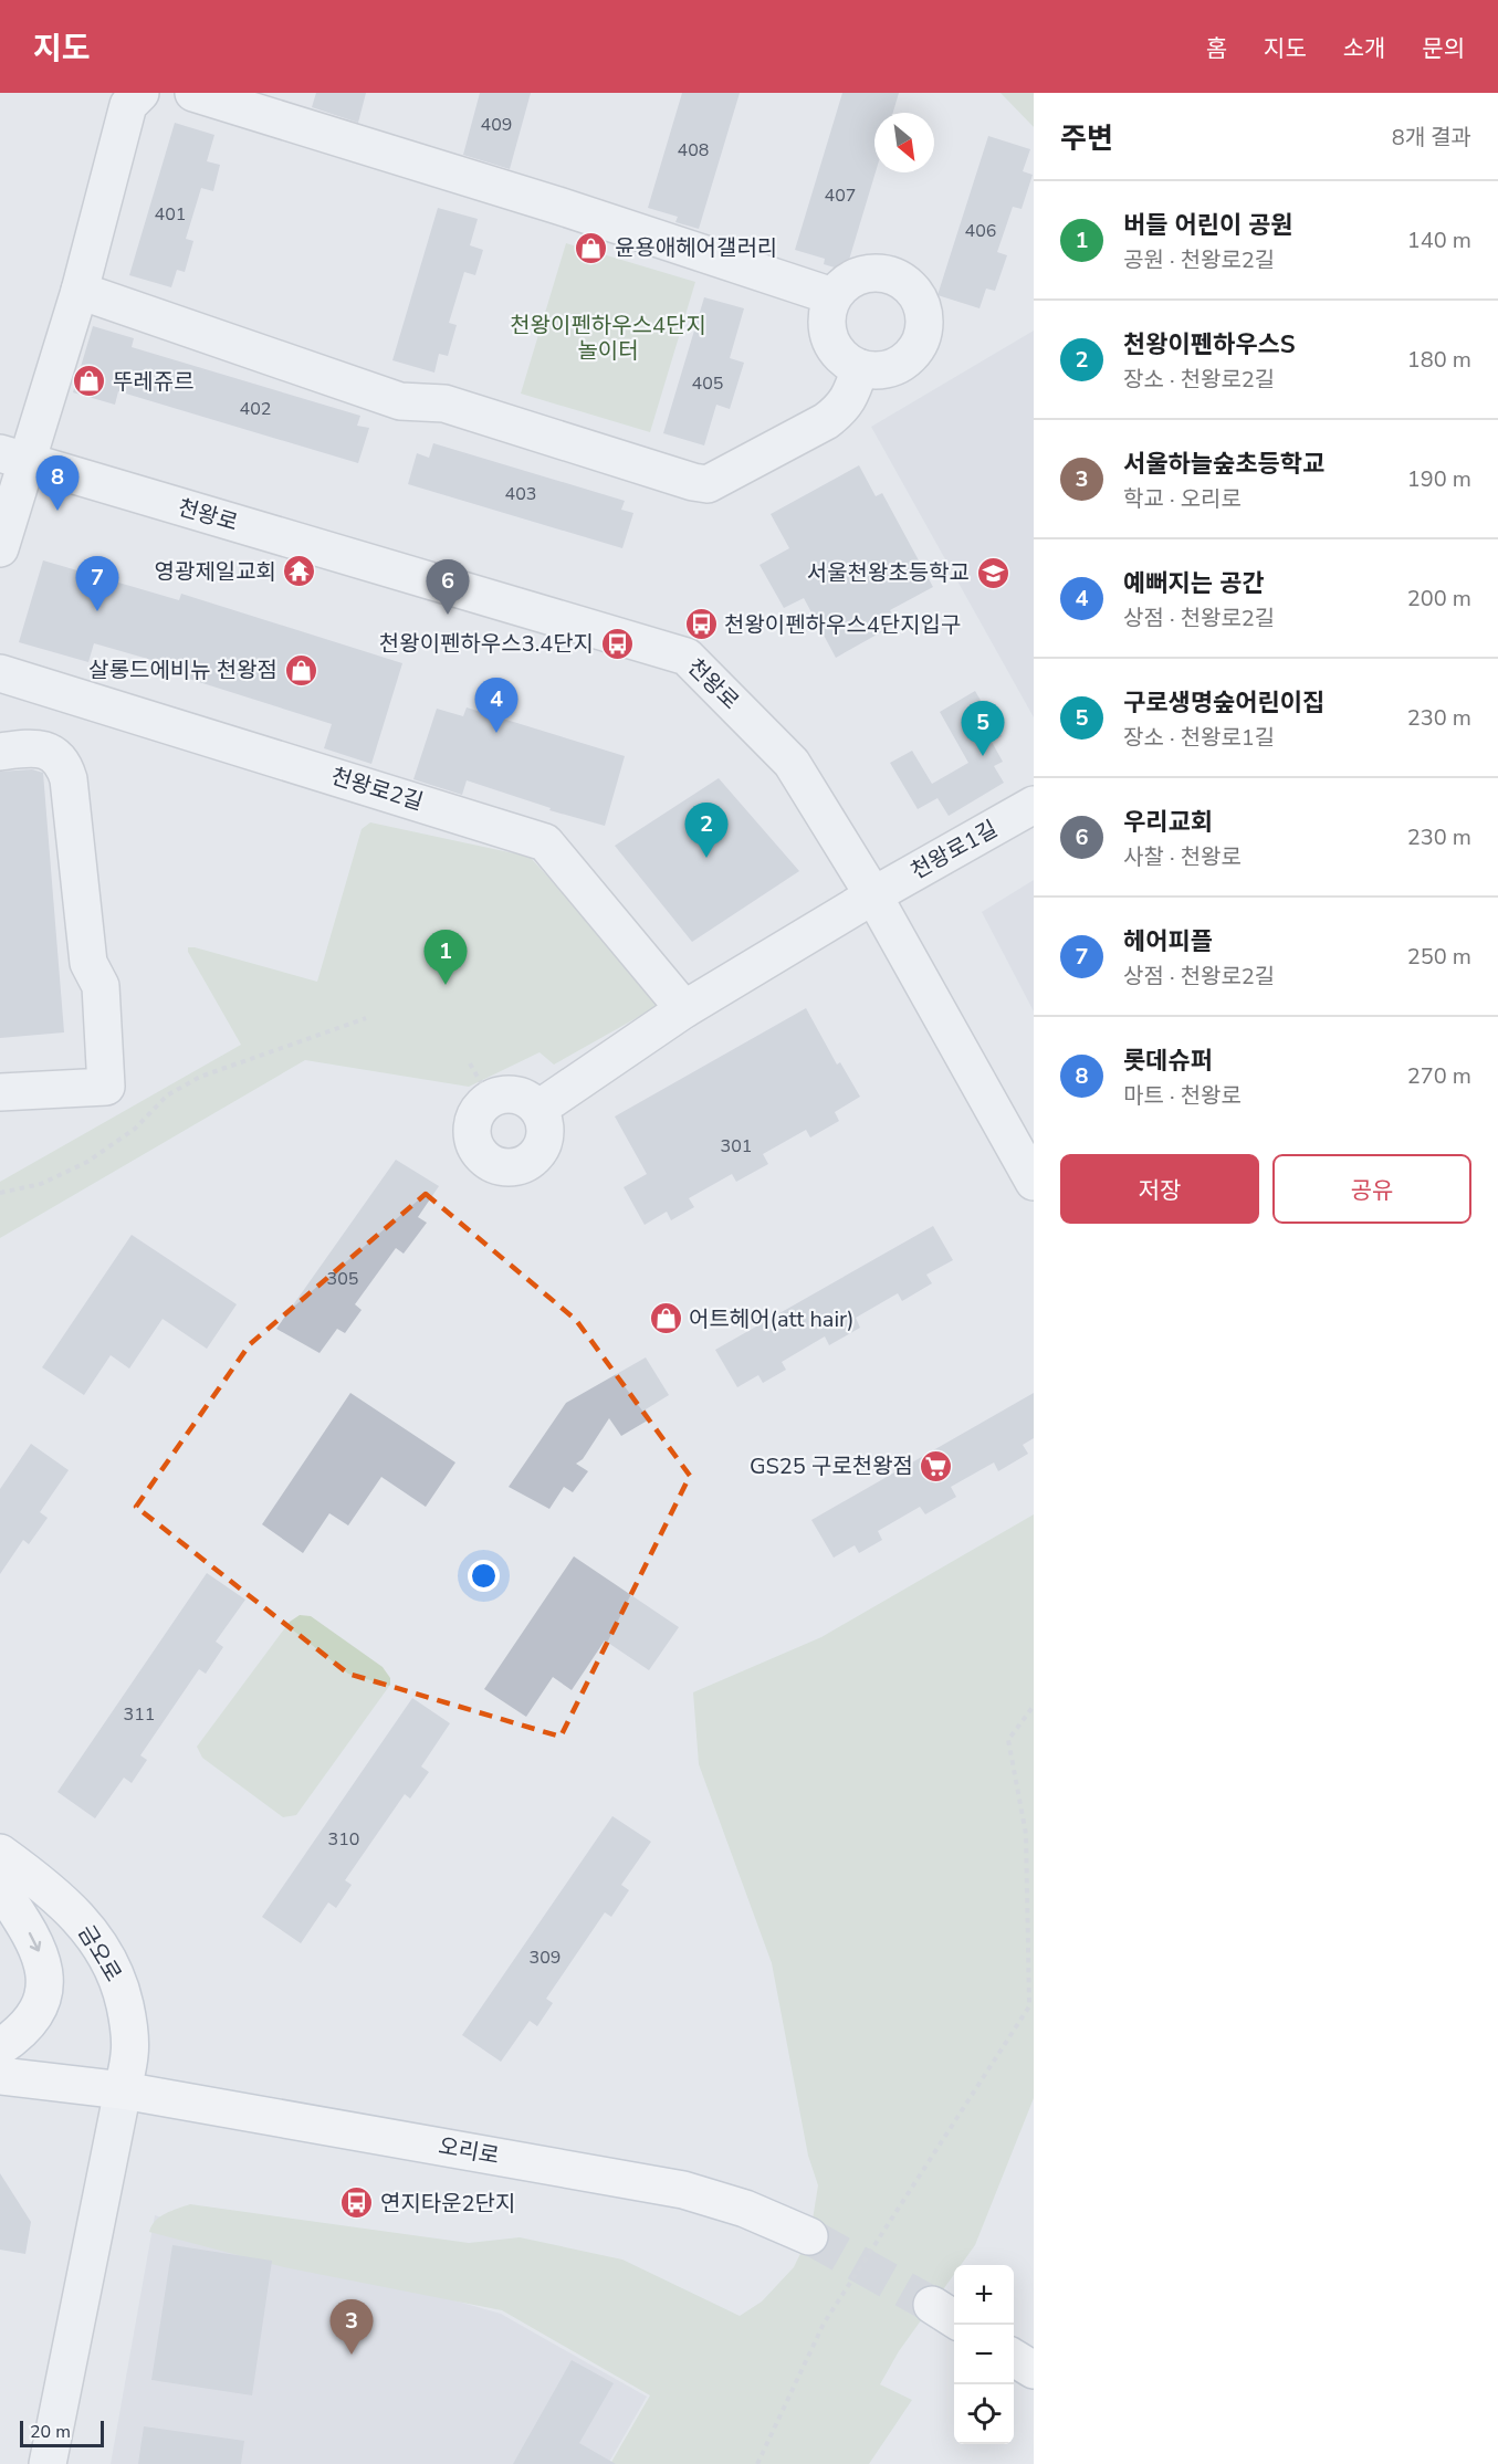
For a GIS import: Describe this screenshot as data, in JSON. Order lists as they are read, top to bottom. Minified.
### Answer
{"streets":{"main road":["금오로","오리로"],"street":["천왕로","천왕로2길","천왕로1길"]},"crossings":[["천왕로","천왕로1길"],["금오로","오리로"]],"parks":["천왕이펜하우스4단지 놀이터"],"places":{"shop":["윤용애헤어갤러리","뚜레쥬르","살롱드에비뉴 천왕점","어트헤어(att hair)"],"temple":["영광제일교회"],"school or university":["서울천왕초등학교"],"bus stop":["천왕이펜하우스4단지입구","천왕이펜하우스3.4단지","연지타운2단지"],"supermarket":["GS25 구로천왕점"]},"house_numbers":["409","408","407","401","406","405","402","403","301","305","311","310","309"],"scale_bar":"20 m","north":"bottom right","page":{"header":"지도","nav":["홈","지도","소개","문의"],"heading":["주변","8개 결과"],"list":[{"mark":"1","name":"버들 어린이 공원","note":"공원 · 천왕로2길","value":"140 m"},{"mark":"2","name":"천왕이펜하우스S","note":"장소 · 천왕로2길","value":"180 m"},{"mark":"3","name":"서울하늘숲초등학교","note":"학교 · 오리로","value":"190 m"},{"mark":"4","name":"예뻐지는 공간","note":"상점 · 천왕로2길","value":"200 m"},{"mark":"5","name":"구로생명숲어린이집","note":"장소 · 천왕로1길","value":"230 m"},{"mark":"6","name":"우리교회","note":"사찰 · 천왕로","value":"230 m"},{"mark":"7","name":"헤어피플","note":"상점 · 천왕로2길","value":"250 m"},{"mark":"8","name":"롯데슈퍼","note":"마트 · 천왕로","value":"270 m"}],"pins":["8","7","6","4","5","2","1","3"],"buttons":["저장","공유"],"map_buttons":["+","−"],"scale":"20 m"}}
